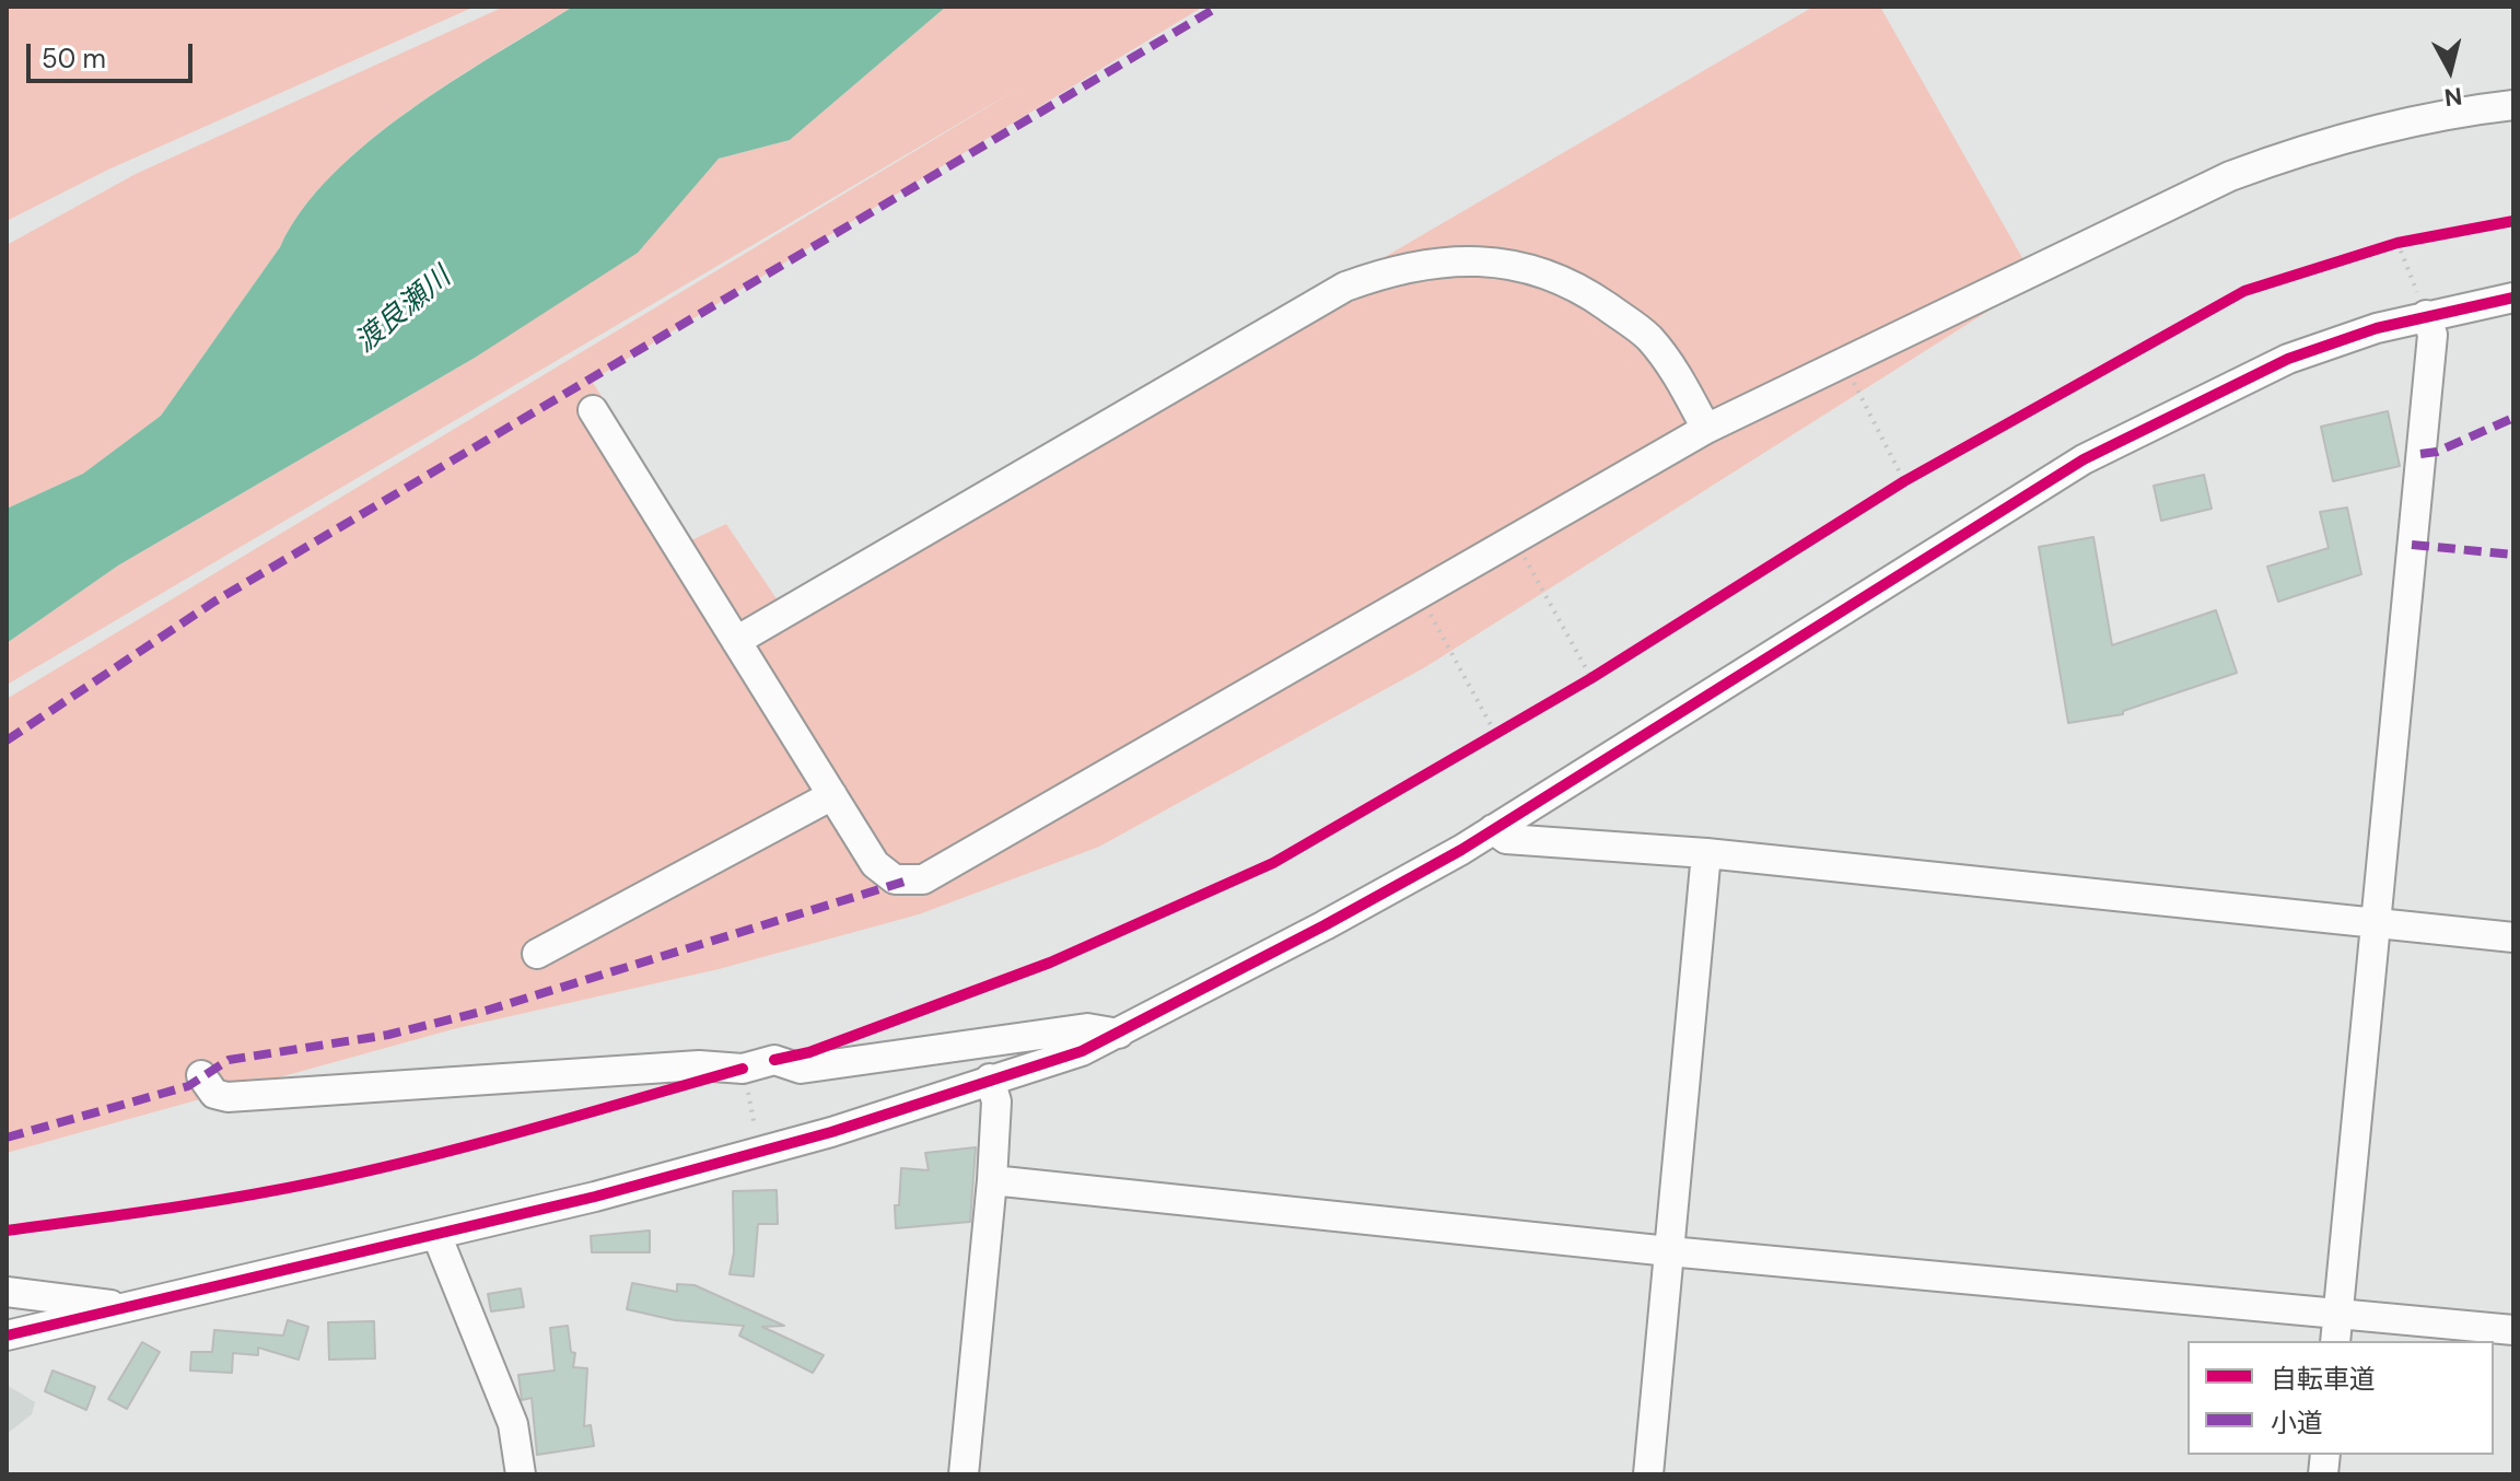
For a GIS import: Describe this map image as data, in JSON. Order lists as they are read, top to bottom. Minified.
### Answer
{"water":["渡良瀬川"],"legend":["自転車道","小道"],"scale_bar":"50 m","north":"bottom"}
